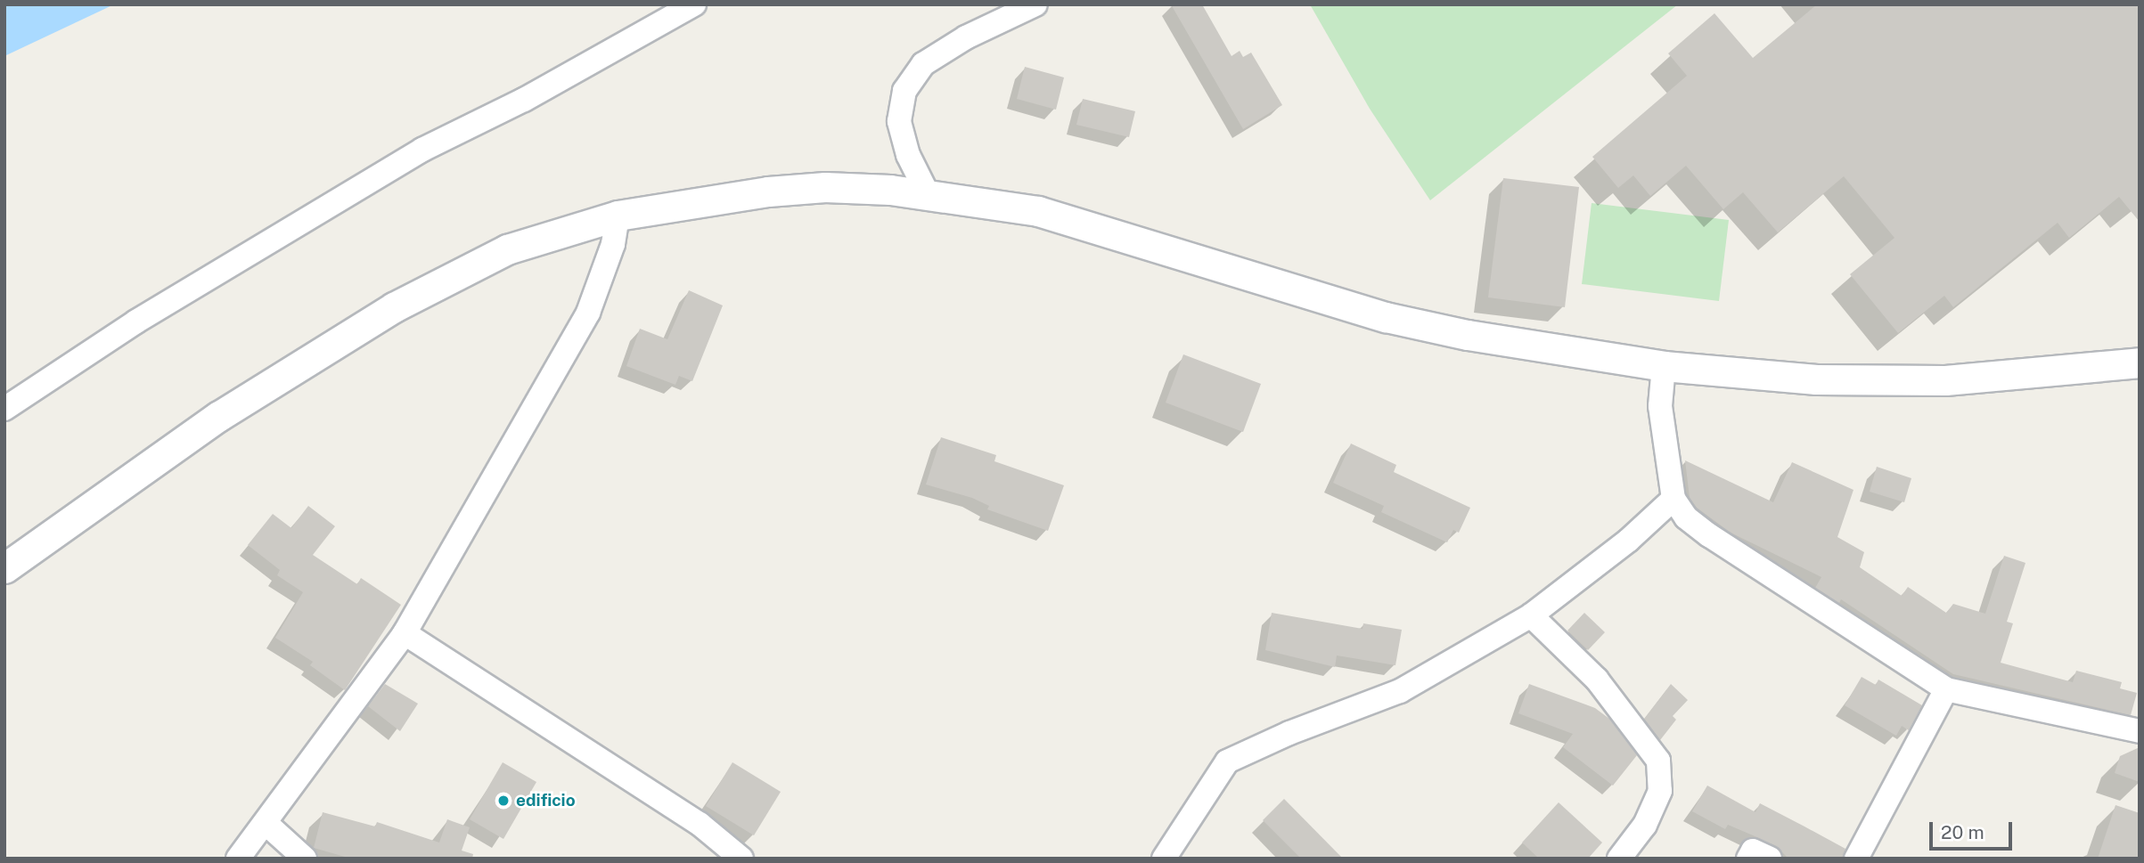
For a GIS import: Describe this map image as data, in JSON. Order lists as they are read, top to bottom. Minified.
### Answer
{"places":["edificio"],"scale_bar":"20 m"}
